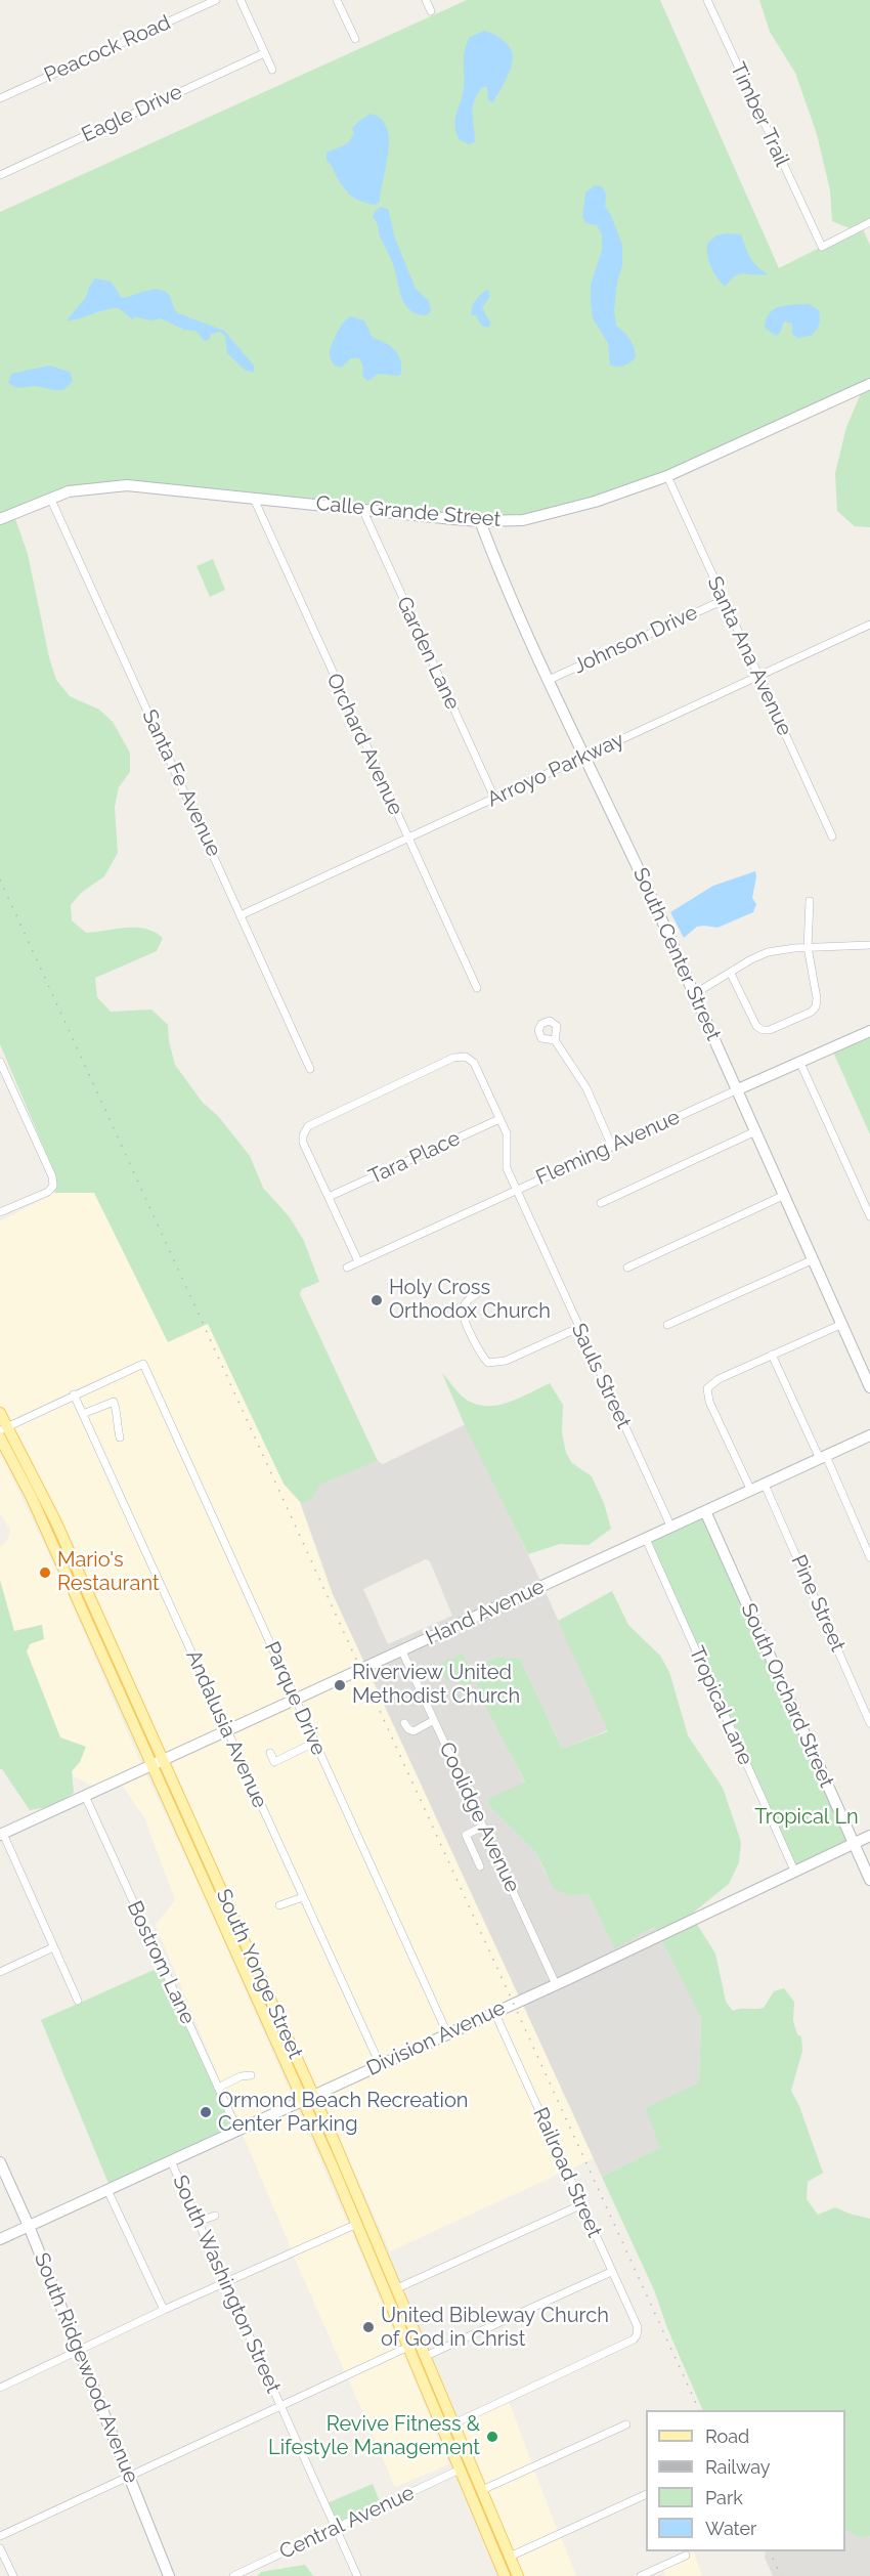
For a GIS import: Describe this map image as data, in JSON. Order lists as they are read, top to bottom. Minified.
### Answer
{"streets":{"main road":["South Yonge Street"],"street":["Peacock Road","Eagle Drive","Timber Trail","Calle Grande Street","Johnson Drive","Garden Lane","Santa Ana Avenue","Orchard Avenue","Arroyo Parkway","Santa Fe Avenue","South Center Street","Fleming Avenue","Tara Place","Sauls Street","Pine Street","Hand Avenue","South Orchard Street","Parque Drive","Tropical Lane","Andalusia Avenue","Coolidge Avenue","Bostrom Lane","Division Avenue","Railroad Street","South Washington Street","South Ridgewood Avenue","Central Avenue"]},"crossings":[["Calle Grande Street","Garden Lane"],["Calle Grande Street","Santa Ana Avenue"],["Calle Grande Street","Orchard Avenue"],["Calle Grande Street","Santa Fe Avenue"],["Calle Grande Street","South Center Street"],["Johnson Drive","Santa Ana Avenue"],["Johnson Drive","South Center Street"],["Garden Lane","Arroyo Parkway"],["Santa Ana Avenue","Arroyo Parkway"],["Orchard Avenue","Arroyo Parkway"],["Arroyo Parkway","Santa Fe Avenue"],["Arroyo Parkway","South Center Street"],["South Center Street","Fleming Avenue"],["Fleming Avenue","Sauls Street"],["Tara Place","Sauls Street"],["Sauls Street","Hand Avenue"],["Pine Street","Hand Avenue"],["Hand Avenue","South Orchard Street"],["Hand Avenue","Parque Drive"],["Hand Avenue","Tropical Lane"],["Hand Avenue","Andalusia Avenue"],["Hand Avenue","Coolidge Avenue"],["Hand Avenue","Bostrom Lane"],["Hand Avenue","South Yonge Street"],["South Orchard Street","Division Avenue"],["Parque Drive","Andalusia Avenue"],["Parque Drive","Division Avenue"],["Tropical Lane","Division Avenue"],["Andalusia Avenue","Division Avenue"],["Coolidge Avenue","Division Avenue"],["Bostrom Lane","Division Avenue"],["South Yonge Street","Division Avenue"],["South Yonge Street","Railroad Street"],["South Yonge Street","Central Avenue"],["Division Avenue","Railroad Street"],["Division Avenue","South Washington Street"],["Division Avenue","South Ridgewood Avenue"],["South Washington Street","Central Avenue"]],"parks":["Tropical Ln"],"places":["Holy Cross Orthodox Church","Mario's Restaurant","Riverview United Methodist Church","Ormond Beach Recreation Center Parking","United Bibleway Church of God in Christ","Revive Fitness & Lifestyle Management"],"legend":["Road","Railway","Park","Water"]}
